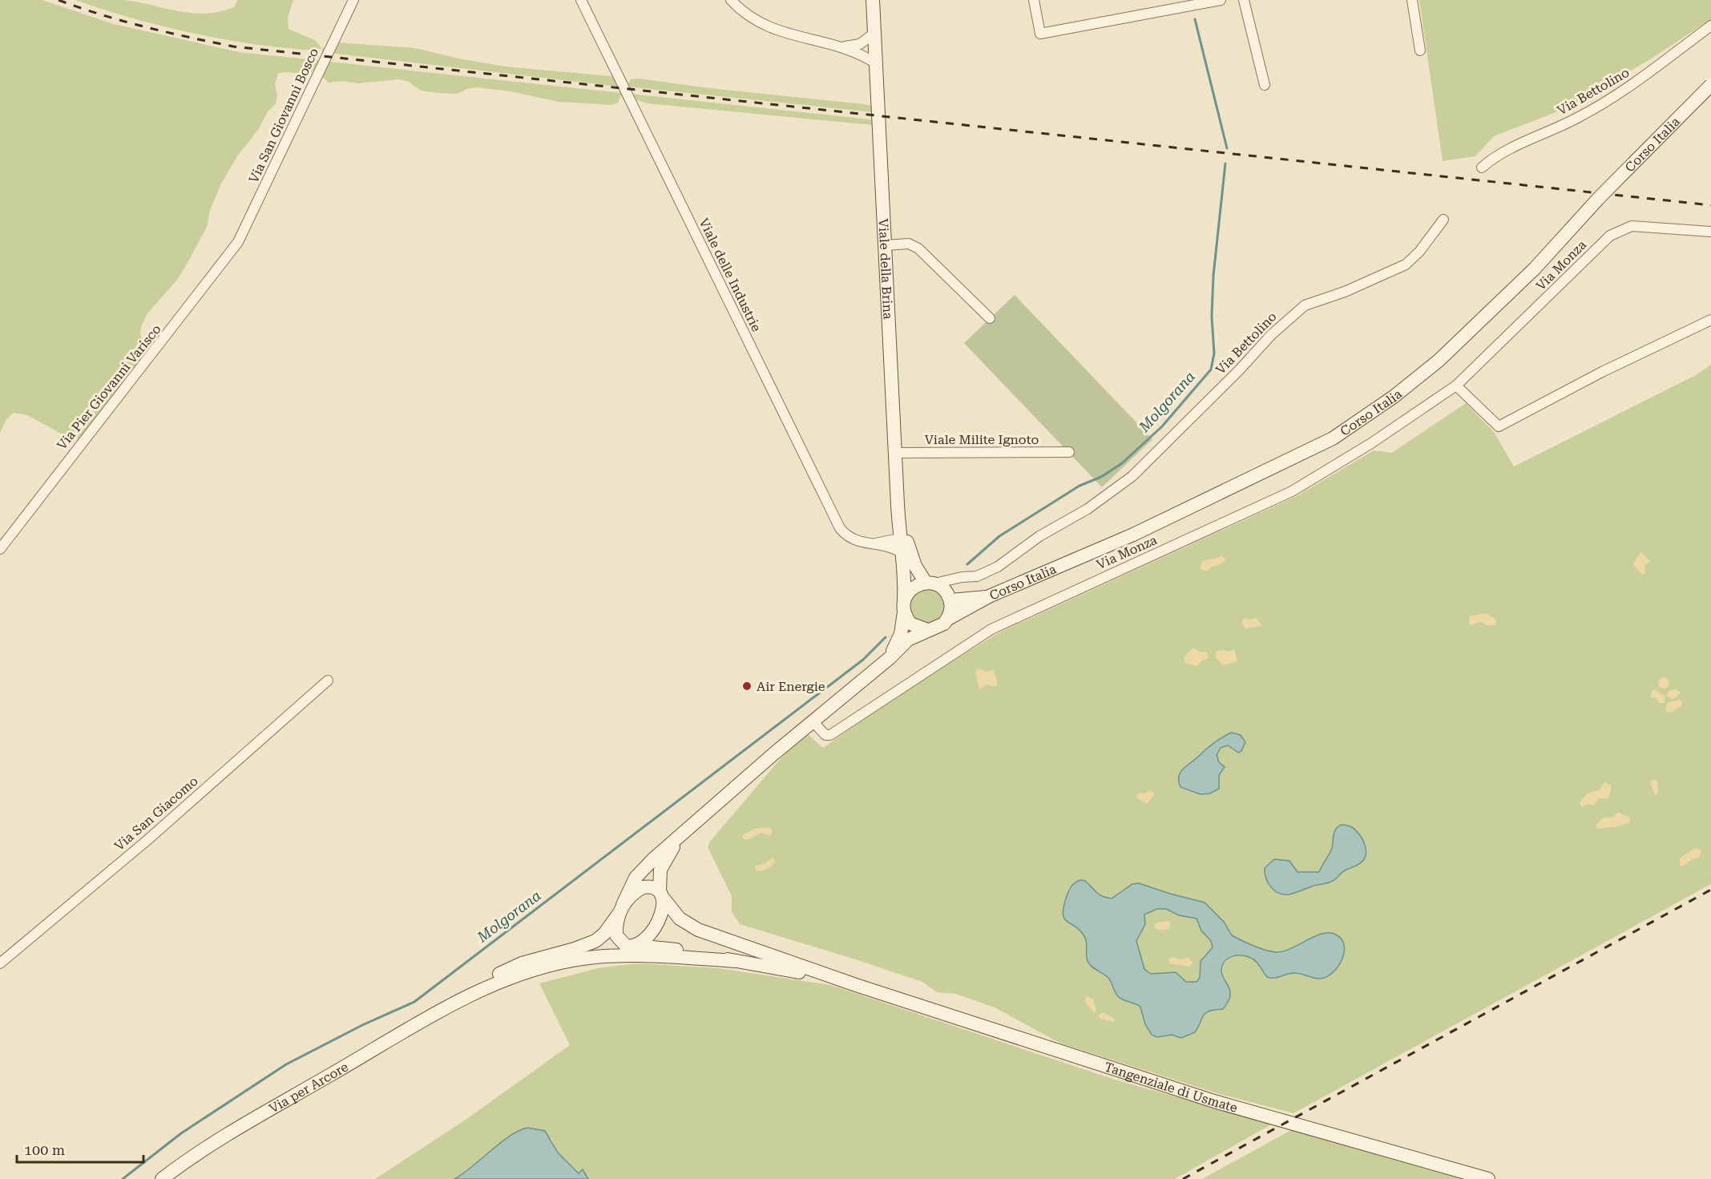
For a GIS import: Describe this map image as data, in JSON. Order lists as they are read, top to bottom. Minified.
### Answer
{"streets":{"main road":["Corso Italia","Viale della Brina","Tangenziale di Usmate","Via per Arcore"],"street":["Via Bettolino","Via San Giovanni Bosco","Via Monza","Viale delle Industrie","Via Pier Giovanni Varisco","Viale Milite Ignoto","Via San Giacomo"]},"crossings":[["Via Bettolino","Corso Italia"],["Via Bettolino","Viale della Brina"],["Via San Giovanni Bosco","Via Pier Giovanni Varisco"],["Corso Italia","Viale della Brina"],["Viale della Brina","Viale delle Industrie"],["Viale della Brina","Viale Milite Ignoto"]],"water":["Molgorana"],"places":["Air Energie"],"scale_bar":"100 m"}
